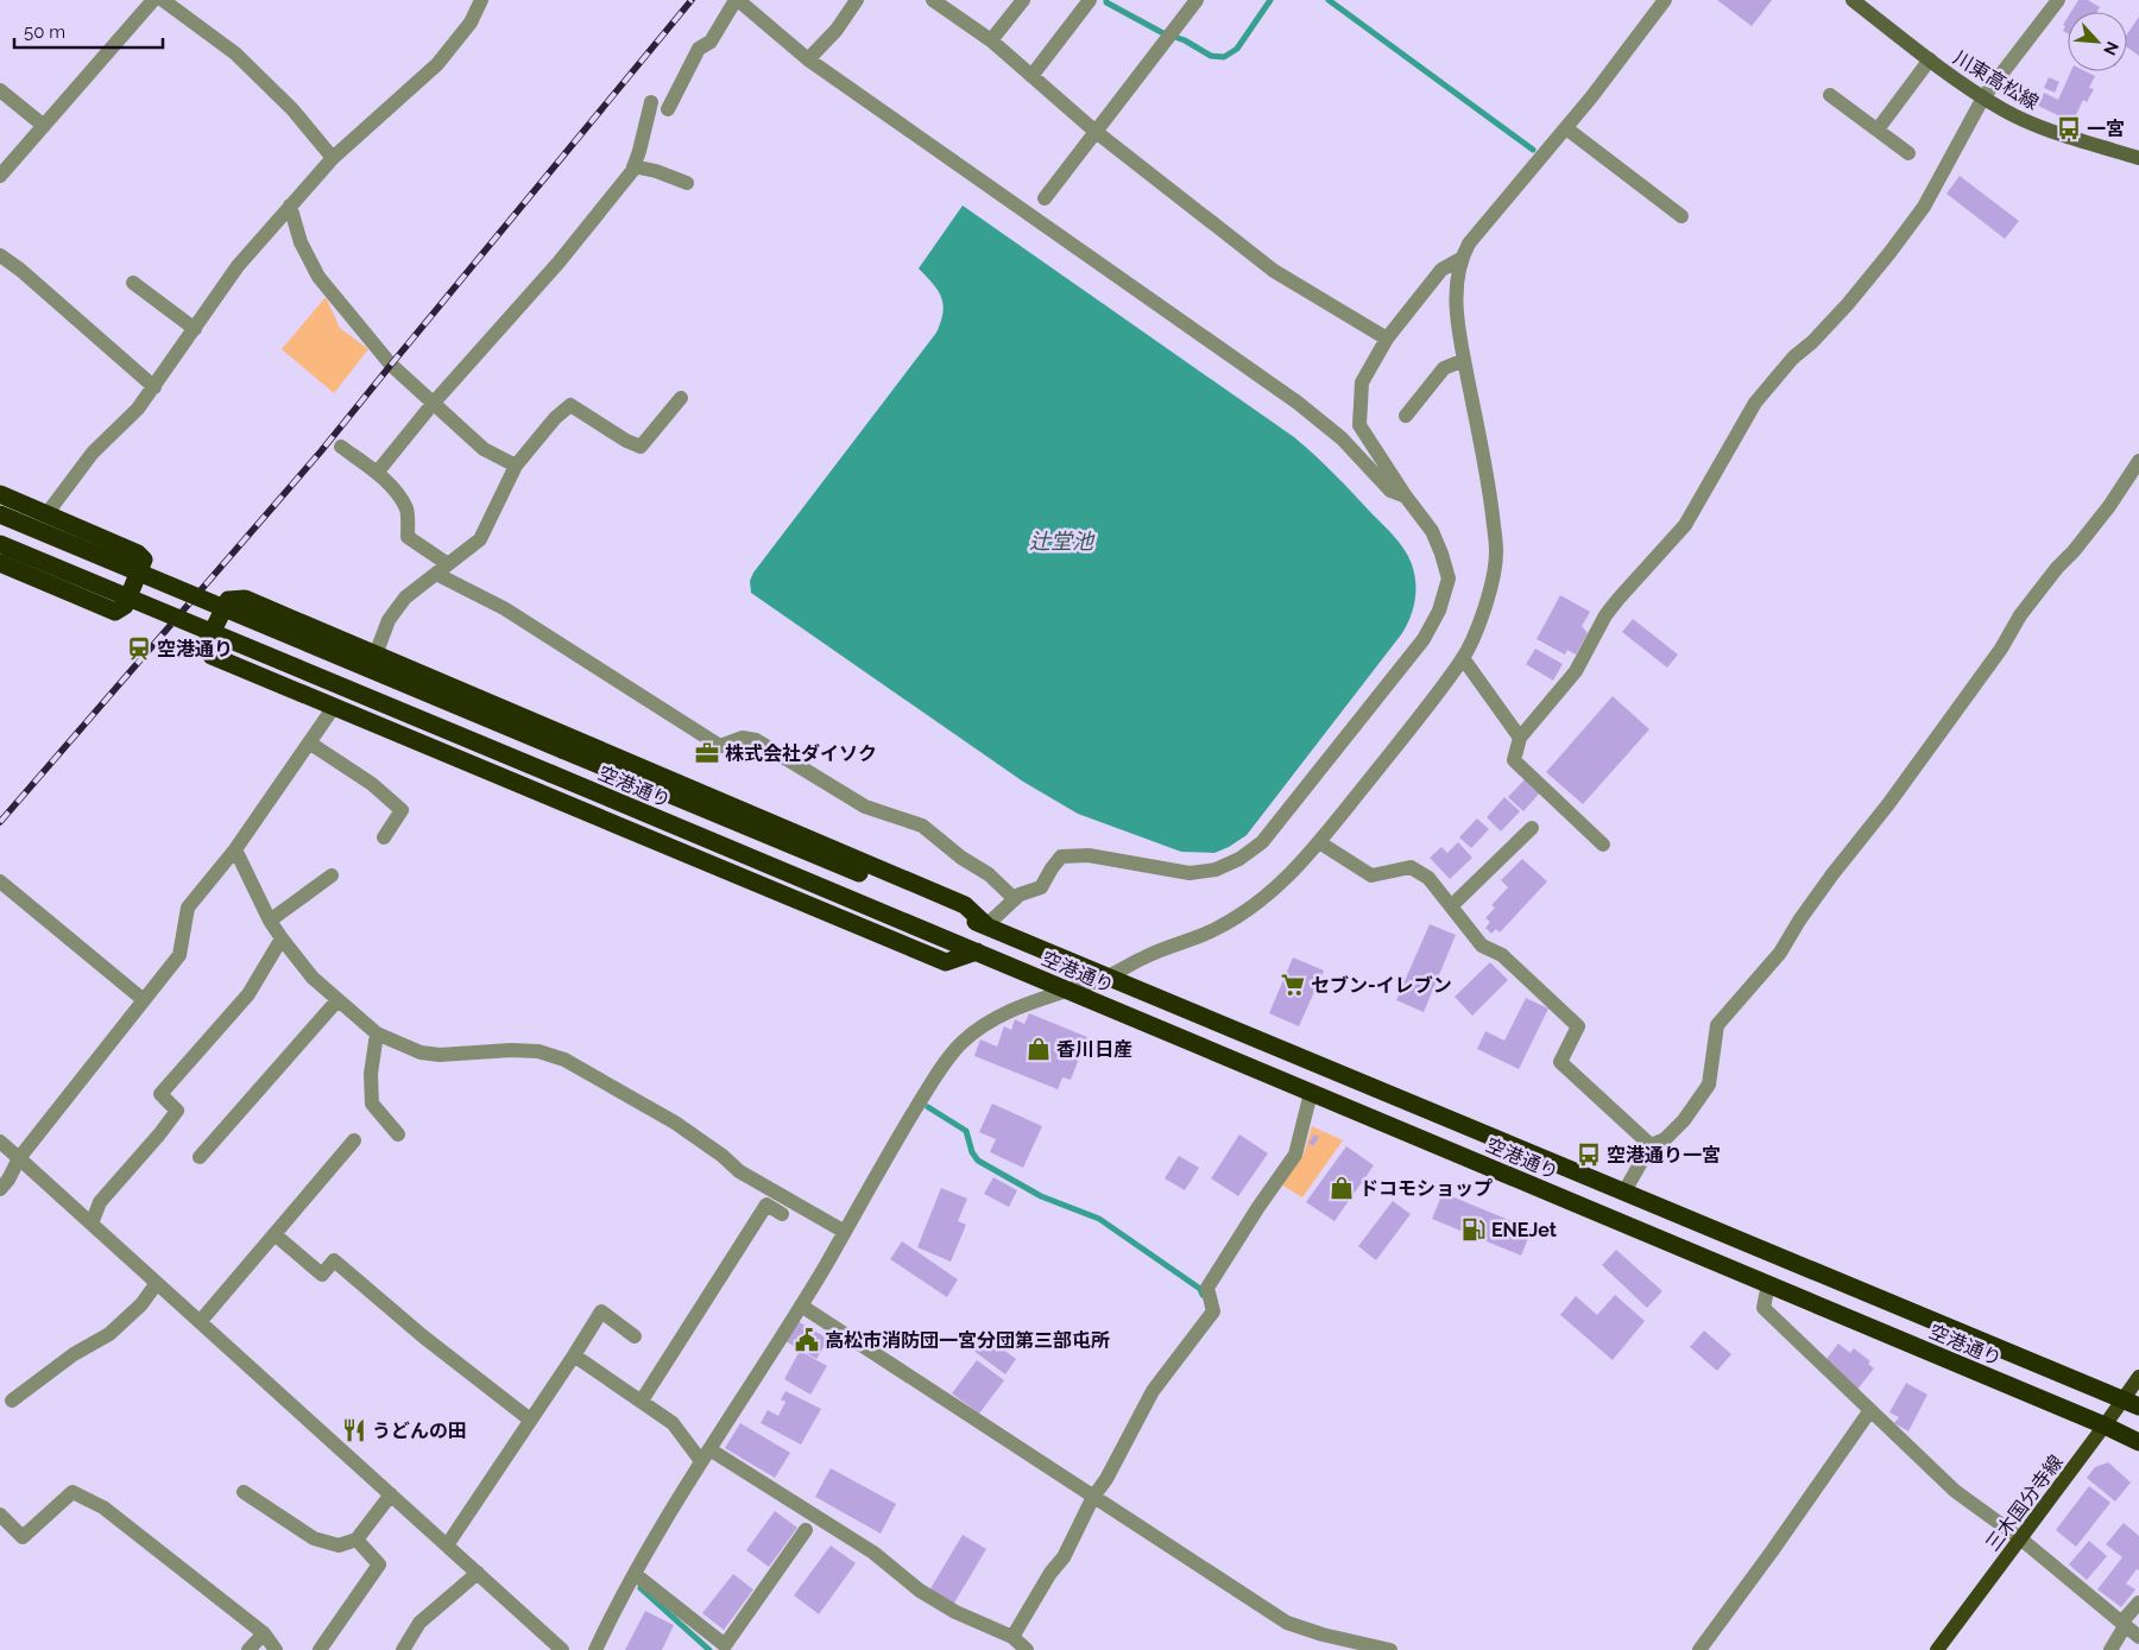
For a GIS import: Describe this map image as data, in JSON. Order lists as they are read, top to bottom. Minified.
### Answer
{"streets":{"highway":["空港通り"],"main road":["川東高松線","三木国分寺線"]},"crossings":[["空港通り","三木国分寺線"]],"water":["辻堂池"],"places":{"bus stop":["一宮","空港通り一宮"],"station":["空港通り"],"office":["株式会社ダイソク"],"supermarket":["セブン-イレブン"],"shop":["香川日産","ドコモショップ"],"fuel station":["ENEJet"],"public building":["高松市消防団一宮分団第三部屯所"],"restaurant":["うどんの田"]},"scale_bar":"50 m","north":"bottom right"}
